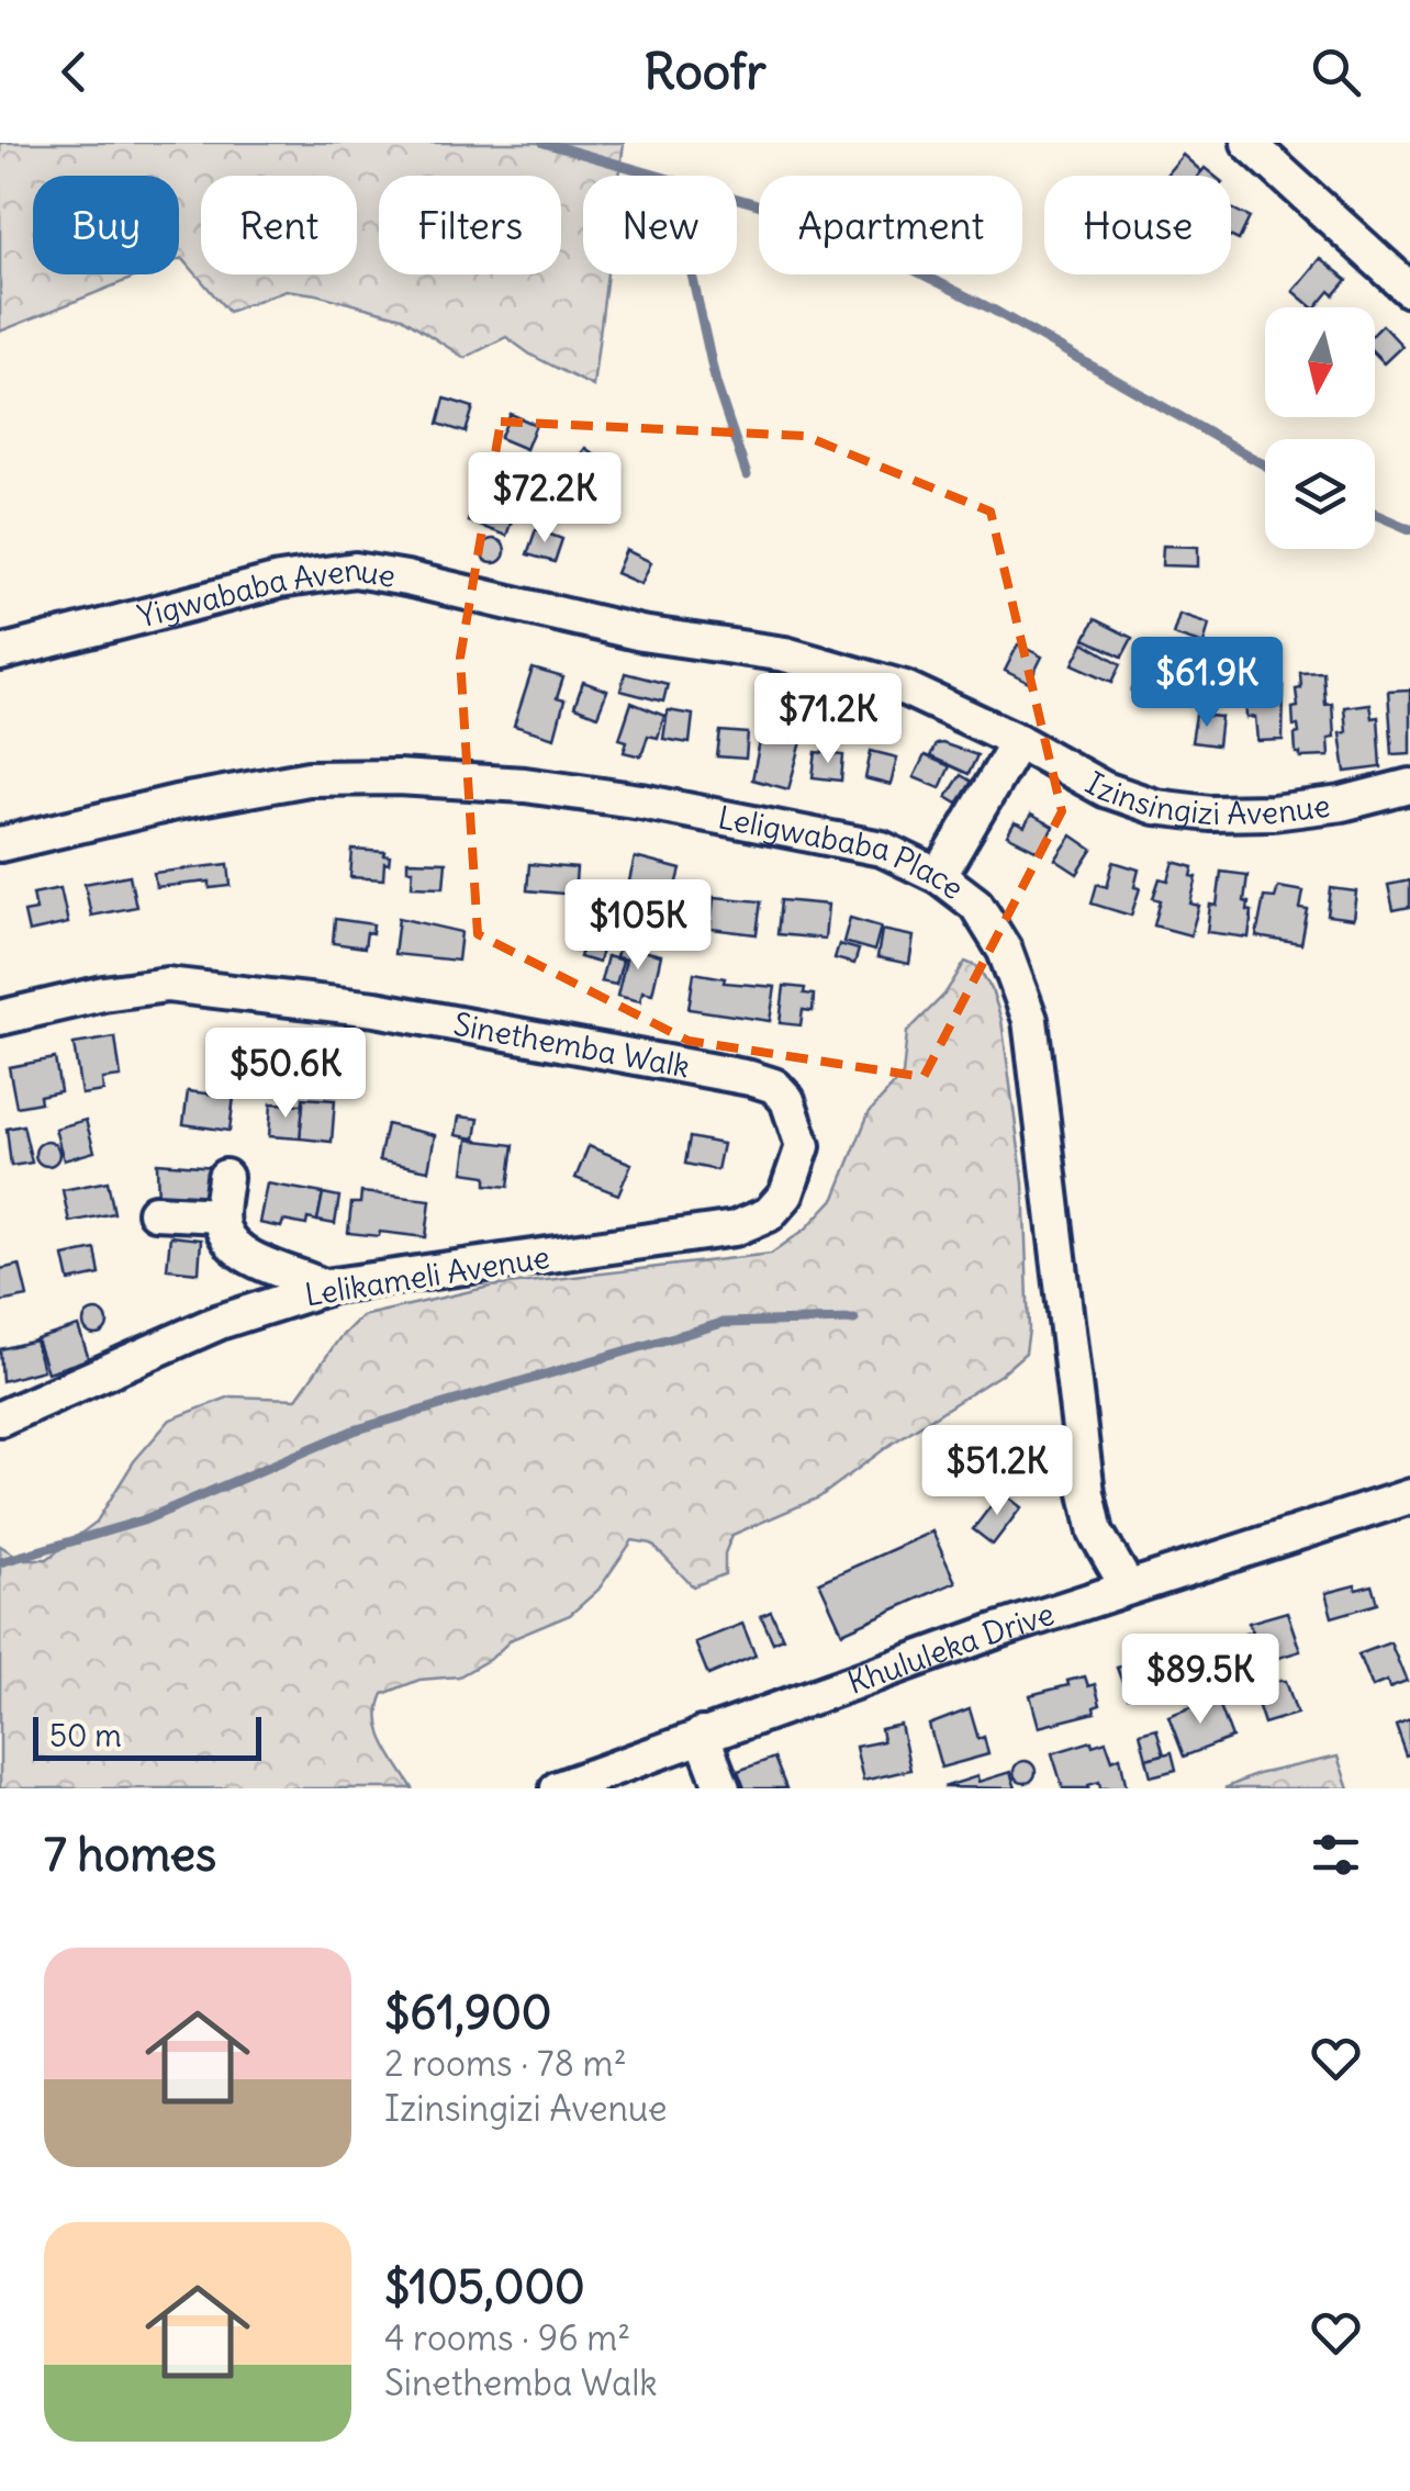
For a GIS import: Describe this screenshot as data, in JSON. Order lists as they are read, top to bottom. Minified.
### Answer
{"streets":{"street":["Yigwababa Avenue","Izinsingizi Avenue","Leligwababa Place","Sinethemba Walk","Lelikameli Avenue","Khululeka Drive"]},"crossings":[["Yigwababa Avenue","Izinsingizi Avenue"],["Leligwababa Place","Khululeka Drive"],["Sinethemba Walk","Lelikameli Avenue"]],"scale_bar":"50 m","north":"bottom","page":{"header":"Roofr","chip":["Buy","Rent","Filters","New","Apartment","House"],"price":["$72.2K","$61.9K","$71.2K","$105K","$50.6K","$51.2K","$89.5K"],"scale":"50 m","heading":"7 homes","list":[{"name":"$61,900","note":"2 rooms · 78 m² · Izinsingizi Avenue"},{"name":"$105,000","note":"4 rooms · 96 m² · Sinethemba Walk"}]}}
